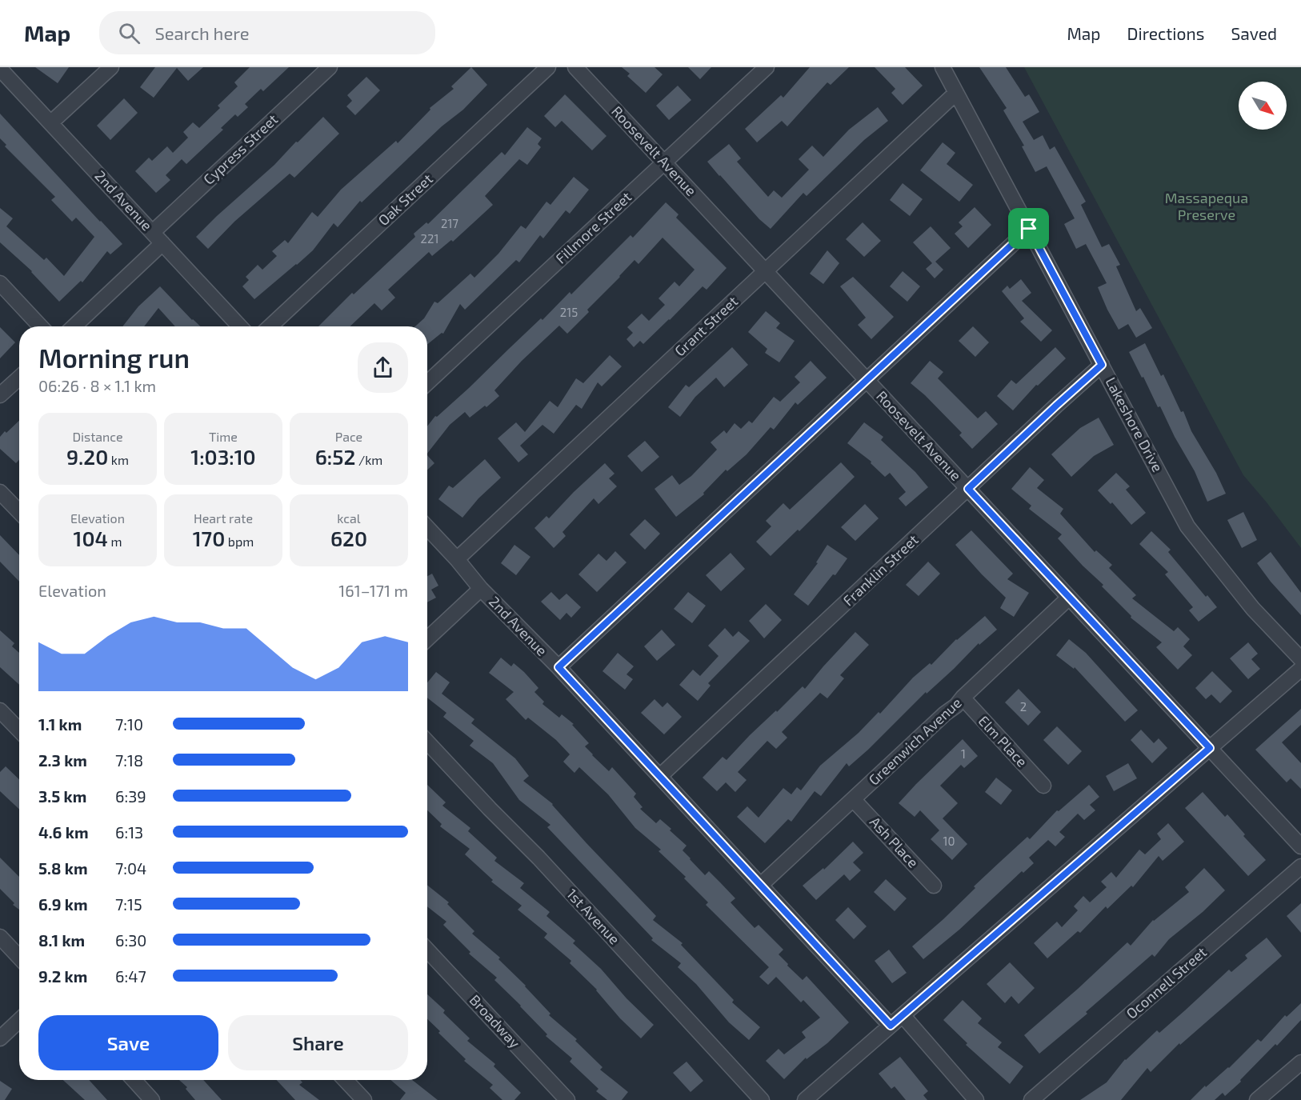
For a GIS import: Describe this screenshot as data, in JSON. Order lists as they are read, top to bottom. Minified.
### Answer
{"streets":{"street":["Cypress Street","Roosevelt Avenue","Oak Street","2nd Avenue","Fillmore Street","Grant Street","Lakeshore Drive","Franklin Street","Greenwich Avenue","Elm Place","Ash Place","1st Avenue","Oconnell Street","Broadway"]},"crossings":[["Cypress Street","2nd Avenue"],["Roosevelt Avenue","Fillmore Street"],["Roosevelt Avenue","Grant Street"],["Roosevelt Avenue","Franklin Street"],["Roosevelt Avenue","Greenwich Avenue"],["2nd Avenue","Grant Street"],["2nd Avenue","Franklin Street"],["2nd Avenue","Greenwich Avenue"],["Grant Street","Lakeshore Drive"],["Lakeshore Drive","Franklin Street"],["Greenwich Avenue","Elm Place"],["Greenwich Avenue","Ash Place"]],"parks":["Massapequa Preserve"],"house_numbers":["217","221","215","2","1","10"],"north":"bottom right","page":{"header":"Map","search":"Search here","nav":["Map","Directions","Saved"],"heading":["Morning run","06:26 · 8 × 1.1 km"],"stats":[["Distance","9.20 km"],["Time","1:03:10"],["Pace","6:52 /km"],["Elevation","104 m"],["Heart rate","170 bpm"],["kcal","620"]],"chart":["Elevation","161–171 m"],"list":[{"name":"1.1 km","note":"7:10"},{"name":"2.3 km","note":"7:18"},{"name":"3.5 km","note":"6:39"},{"name":"4.6 km","note":"6:13"},{"name":"5.8 km","note":"7:04"},{"name":"6.9 km","note":"7:15"},{"name":"8.1 km","note":"6:30"},{"name":"9.2 km","note":"6:47"}],"buttons":["Save","Share"]}}
